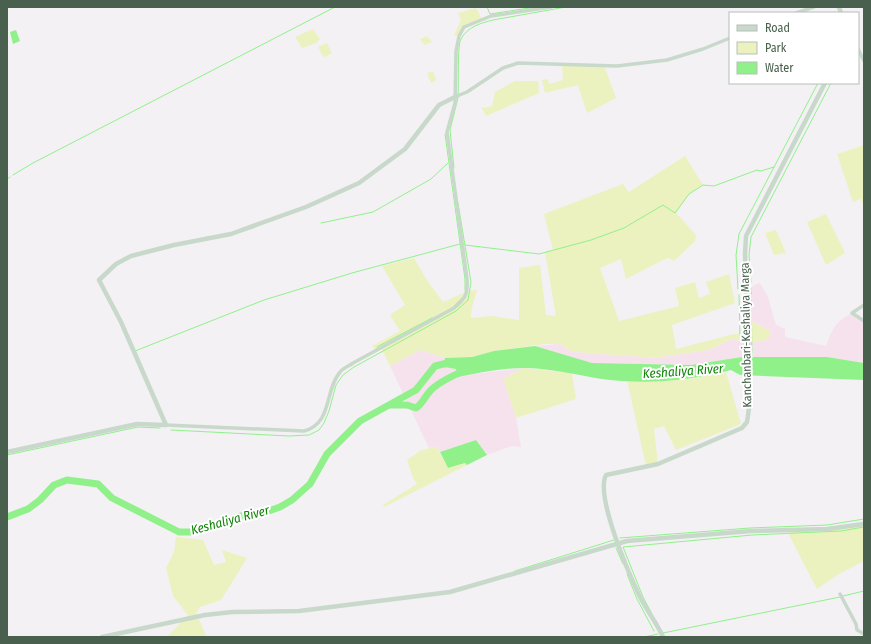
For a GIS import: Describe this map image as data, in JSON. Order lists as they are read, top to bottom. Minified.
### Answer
{"streets":{"street":["Kanchanbari-Keshaliya Marga"]},"water":["Keshaliya River"],"legend":["Road","Park","Water"]}
